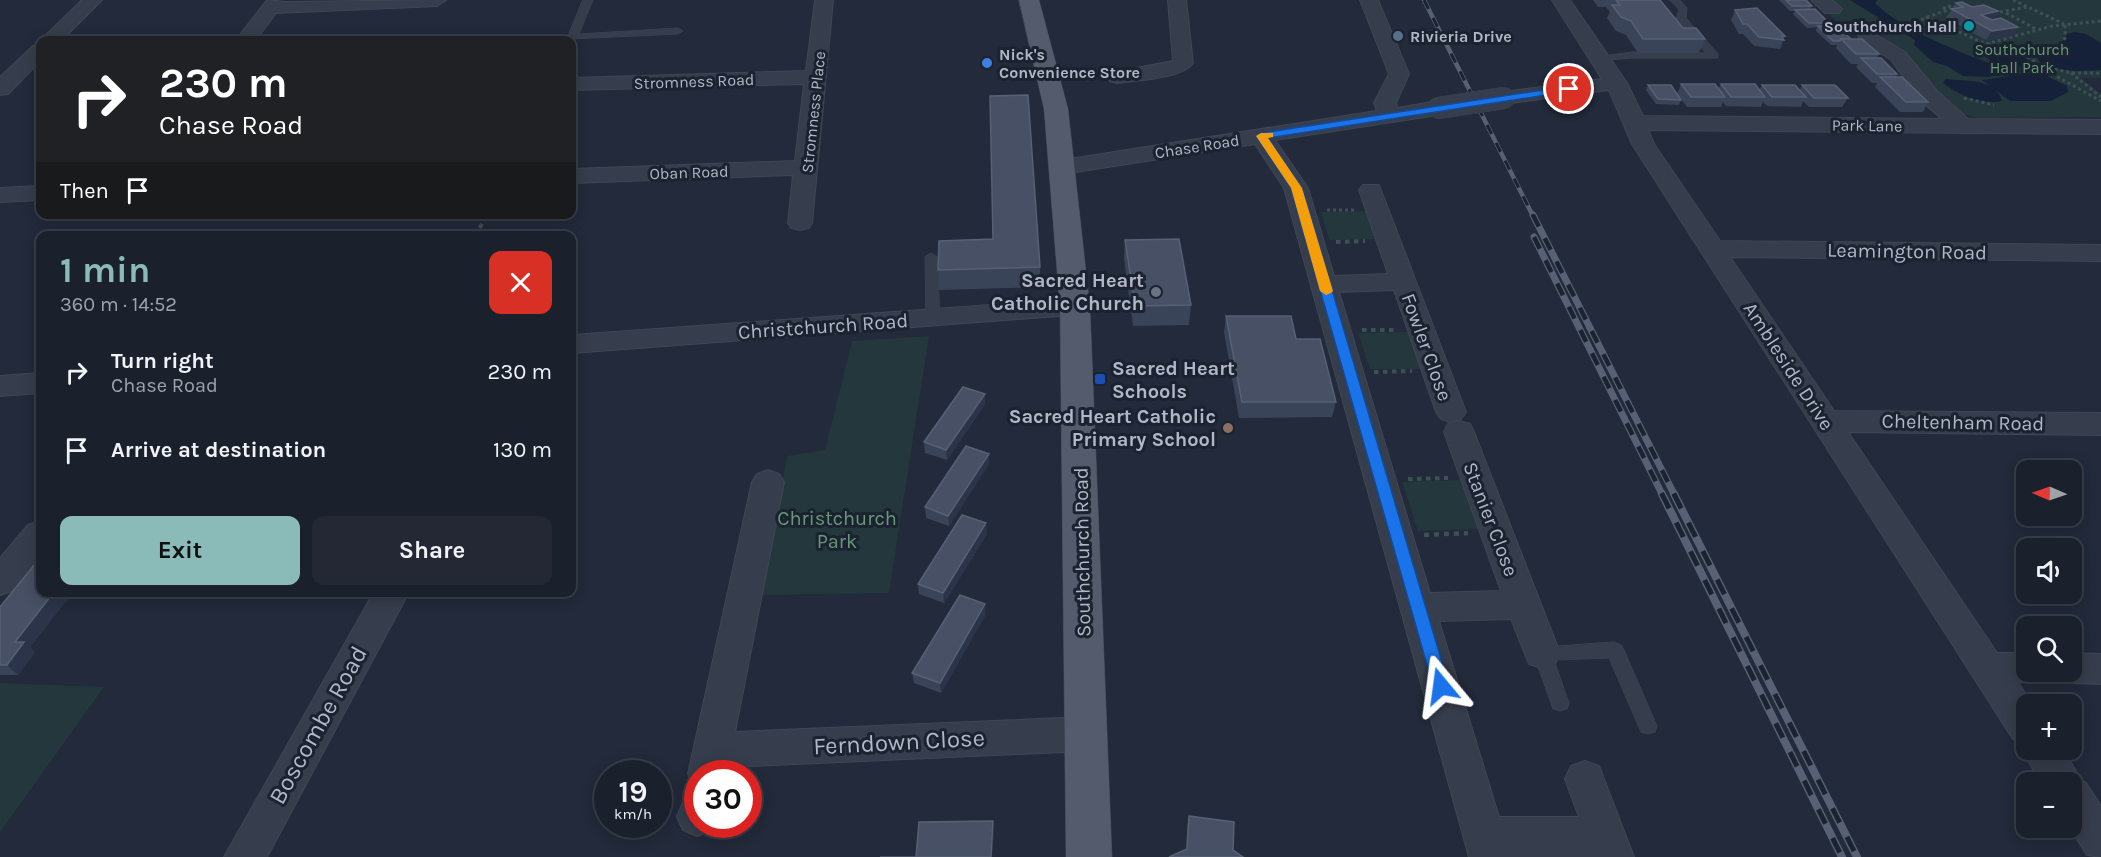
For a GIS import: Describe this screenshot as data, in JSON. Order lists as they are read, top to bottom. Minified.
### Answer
{"streets":{"main road":["Southchurch Road"],"street":["Stromness Road","Stromness Place","Park Lane","Chase Road","Oban Road","Leamington Road","Christchurch Road","Fowler Close","Ambleside Drive","Cheltenham Road","Stanier Close","Boscombe Road","Ferndown Close"]},"crossings":[["Stromness Road","Stromness Place"],["Stromness Place","Oban Road"],["Park Lane","Ambleside Drive"],["Chase Road","Ambleside Drive"],["Chase Road","Southchurch Road"],["Leamington Road","Ambleside Drive"],["Christchurch Road","Southchurch Road"],["Fowler Close","Stanier Close"],["Ambleside Drive","Cheltenham Road"],["Southchurch Road","Ferndown Close"]],"parks":["Southchurch Hall Park","Christchurch Park"],"places":{"other":["Southchurch Hall","Rivieria Drive","Nick's Convenience Store","Sacred Heart Catholic Church","Sacred Heart Catholic Primary School"],"transit":["Sacred Heart Schools"]},"north":"left","page":{"turn":["230 m","Chase Road"],"then":"Then","heading":["1 min","360 m · 14:52"],"list":[{"name":"Turn right","note":"Chase Road","value":"230 m"},{"name":"Arrive at destination","value":"130 m"}],"map_buttons":["+","−"],"buttons":["Exit","Share"],"speed":"19 km/h","limit":"30"}}
